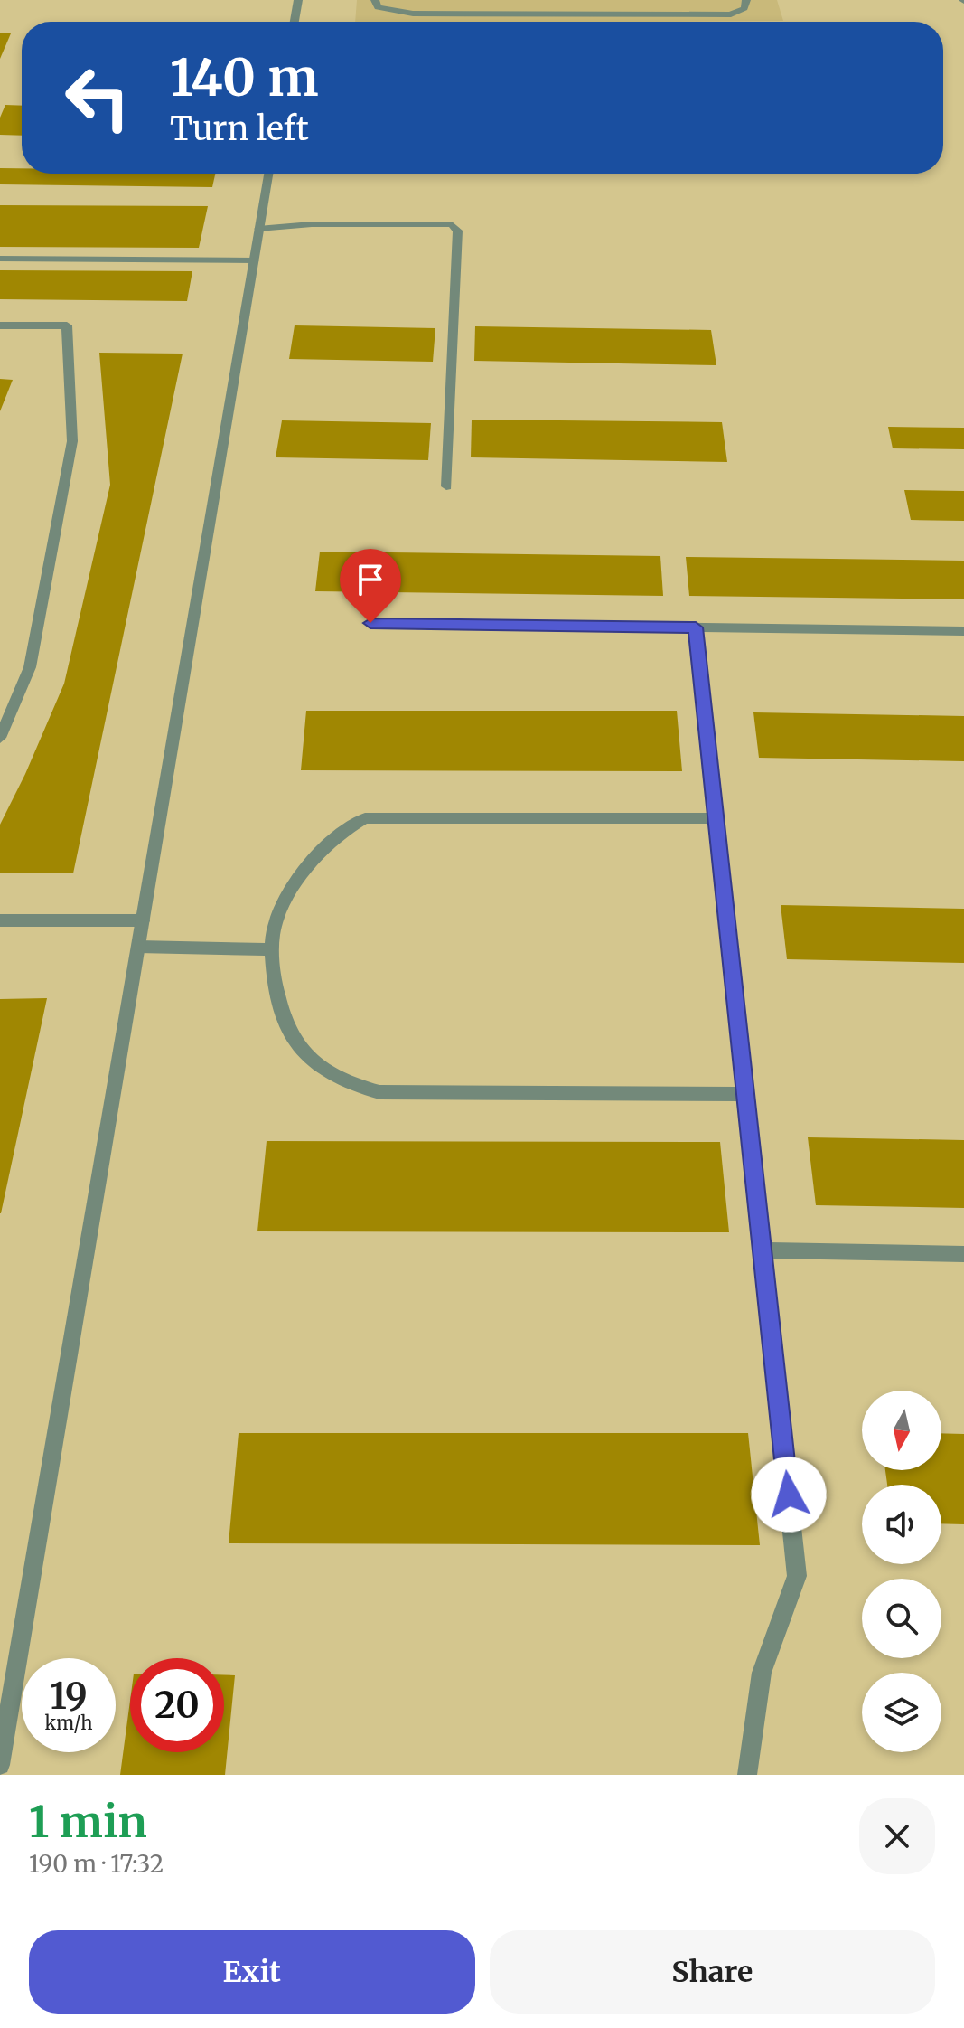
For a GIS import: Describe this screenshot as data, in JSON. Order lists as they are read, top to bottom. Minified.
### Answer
{"north":"bottom","page":{"turn":["140 m","Turn left"],"speed":"19 km/h","limit":"20","heading":["1 min","190 m · 17:32"],"buttons":["Exit","Share"]}}
